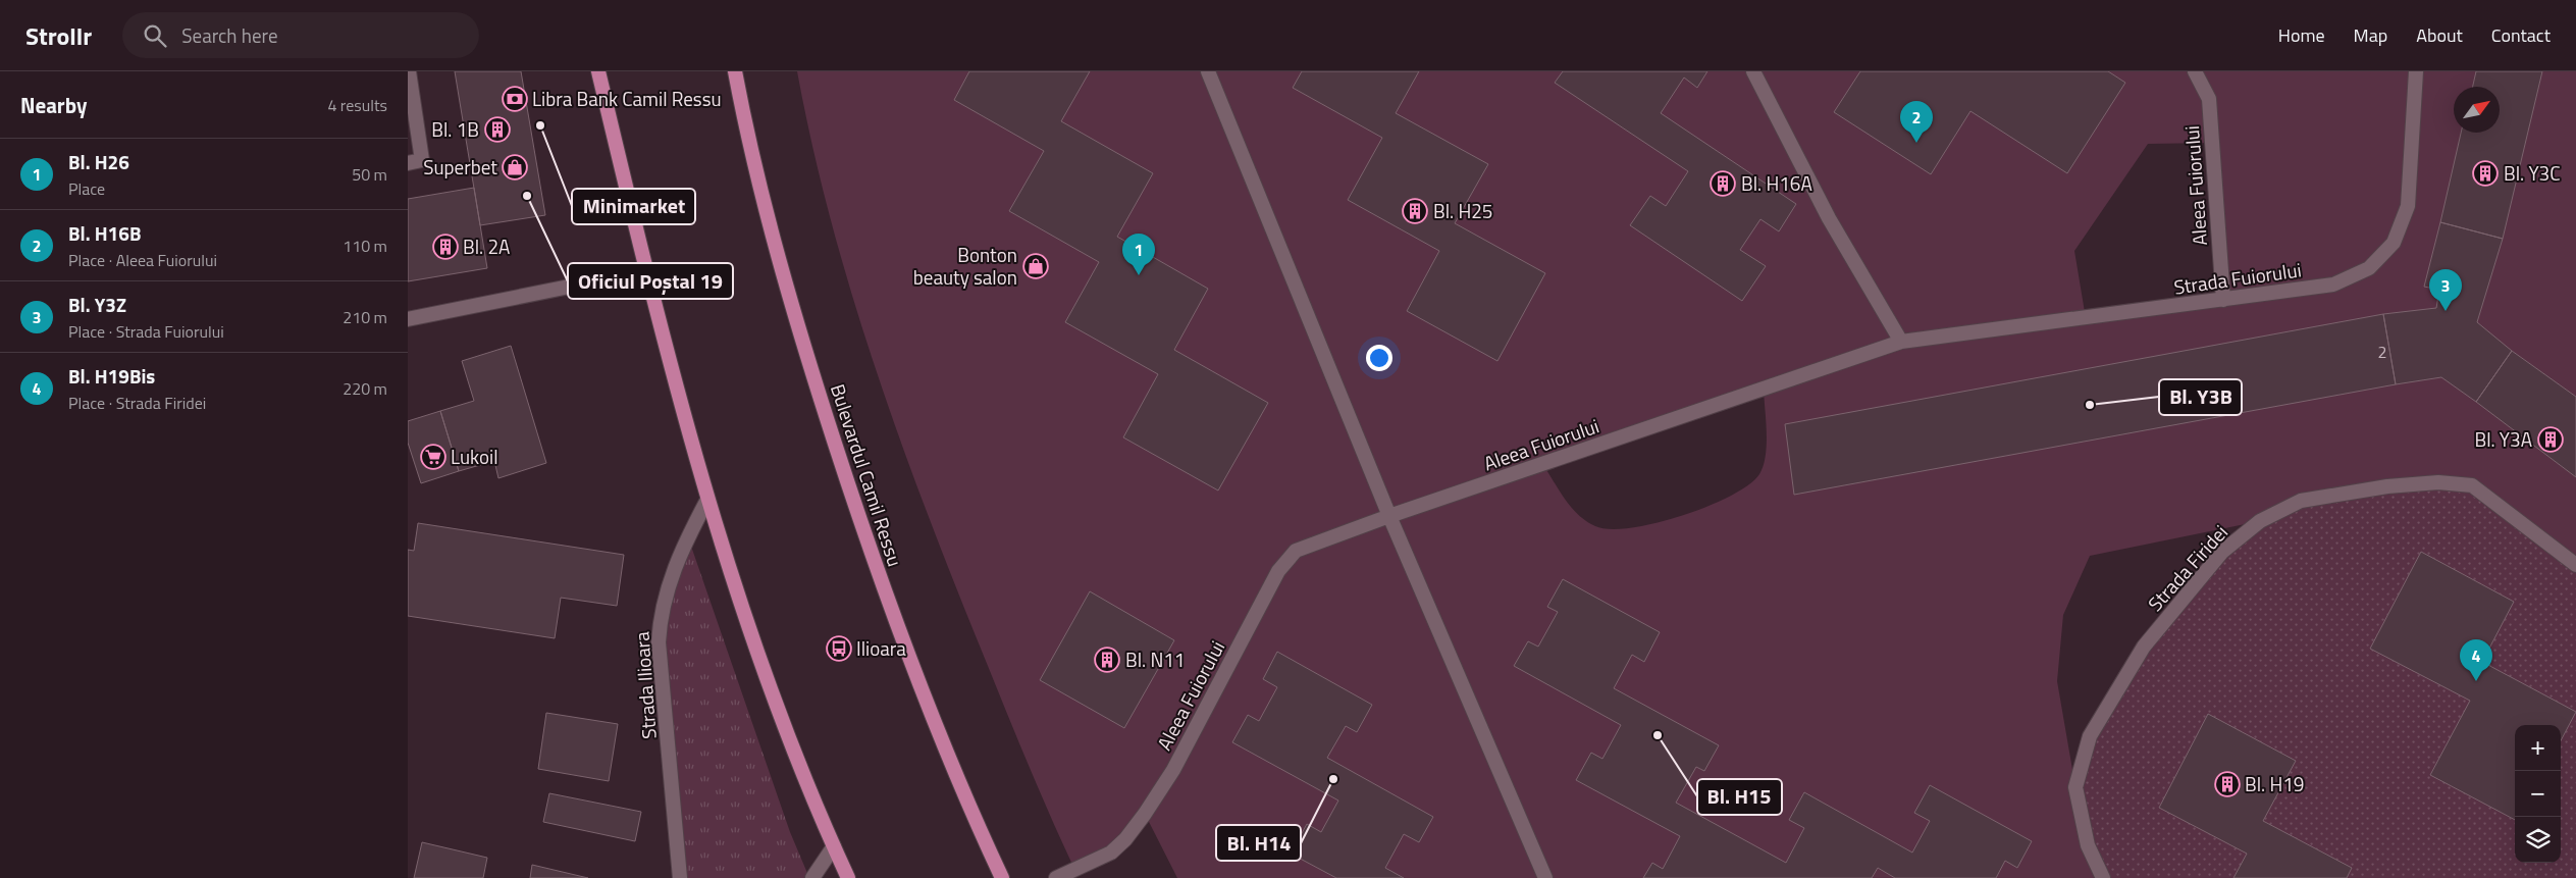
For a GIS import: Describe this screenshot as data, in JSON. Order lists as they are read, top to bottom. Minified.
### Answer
{"streets":{"main road":["Bulevardul Camil Ressu"],"street":["Aleea Fuiorului","Strada Fuiorului","Strada Firidei","Strada Ilioara"]},"crossings":[["Aleea Fuiorului","Strada Fuiorului"]],"places":{"bank":["Libra Bank Camil Ressu"],"other":["Minimarket","Oficiul Poștal 19","Bl. Y3B","Bl. H15","Bl. H14"],"building":["Bl. 1B","Bl. Y3C","Bl. H16A","Bl. H25","Bl. 2A","Bl. Y3A","Bl. N11","Bl. H19"],"shop":["Superbet","Bonton beauty salon"],"supermarket":["Lukoil"],"bus stop":["Ilioara"]},"house_numbers":["2"],"north":"top right","page":{"header":"Strollr","search":"Search here","nav":["Home","Map","About","Contact"],"heading":["Nearby","4 results"],"pins":["2","1","3","4"],"list":[{"mark":"1","name":"Bl. H26","note":"Place","value":"50 m"},{"mark":"2","name":"Bl. H16B","note":"Place · Aleea Fuiorului","value":"110 m"},{"mark":"3","name":"Bl. Y3Z","note":"Place · Strada Fuiorului","value":"210 m"},{"mark":"4","name":"Bl. H19Bis","note":"Place · Strada Firidei","value":"220 m"}],"map_buttons":["+","−"]}}
